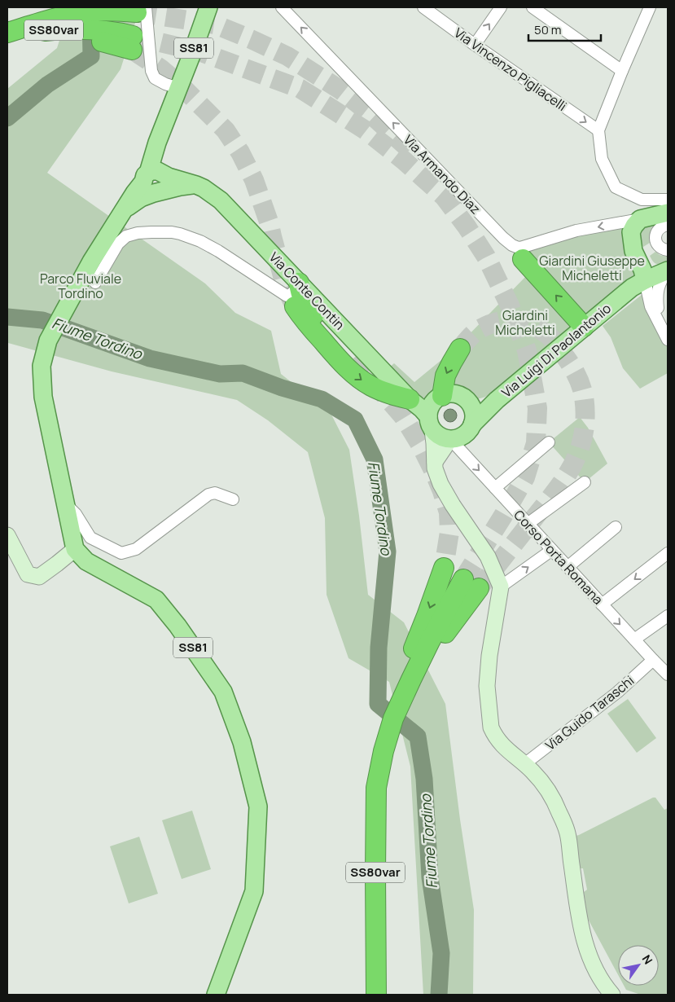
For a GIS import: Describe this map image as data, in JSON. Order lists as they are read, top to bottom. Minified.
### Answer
{"streets":{"highway":["SS80var"],"main road":["SS81","Via Conte Contin","Via Luigi Di Paolantonio"],"street":["Via Vincenzo Pigliacelli","Via Armando Diaz","Corso Porta Romana","Via Guido Taraschi"]},"crossings":[["SS81","Via Conte Contin"],["Via Conte Contin","Via Luigi Di Paolantonio"],["Via Conte Contin","Corso Porta Romana"],["Via Luigi Di Paolantonio","Corso Porta Romana"],["Corso Porta Romana","Via Guido Taraschi"]],"one_way":["Via Armando Diaz"],"water":["Fiume Tordino"],"parks":["Giardini Giuseppe Micheletti","Parco Fluviale Tordino","Giardini Micheletti"],"scale_bar":"50 m","north":"top right"}
